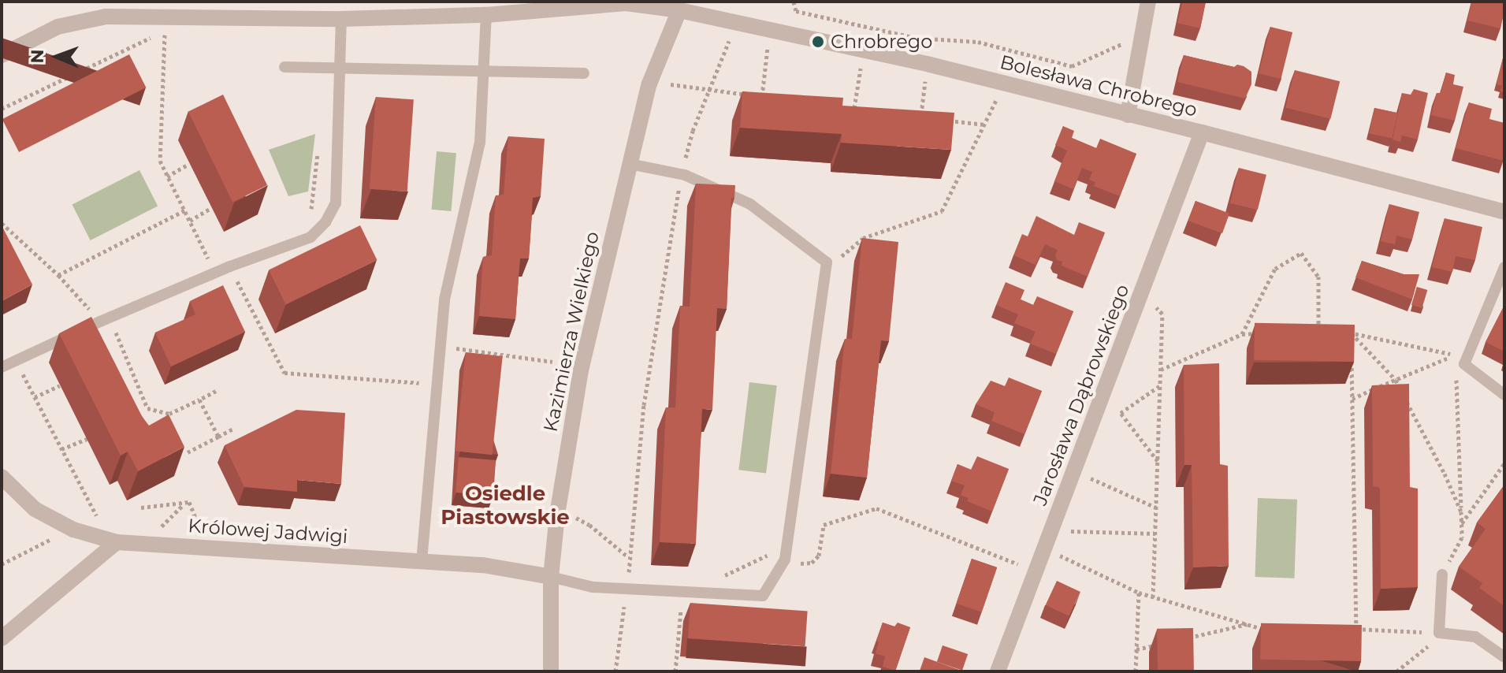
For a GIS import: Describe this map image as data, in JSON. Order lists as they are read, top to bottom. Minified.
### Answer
{"streets":{"street":["Bolesława Chrobrego","Kazimierza Wielkiego","Jarosława Dąbrowskiego","Królowej Jadwigi"]},"crossings":[["Bolesława Chrobrego","Kazimierza Wielkiego"],["Bolesława Chrobrego","Jarosława Dąbrowskiego"],["Kazimierza Wielkiego","Królowej Jadwigi"]],"districts":["Osiedle Piastowskie"],"places":["Chrobrego"],"north":"left"}
